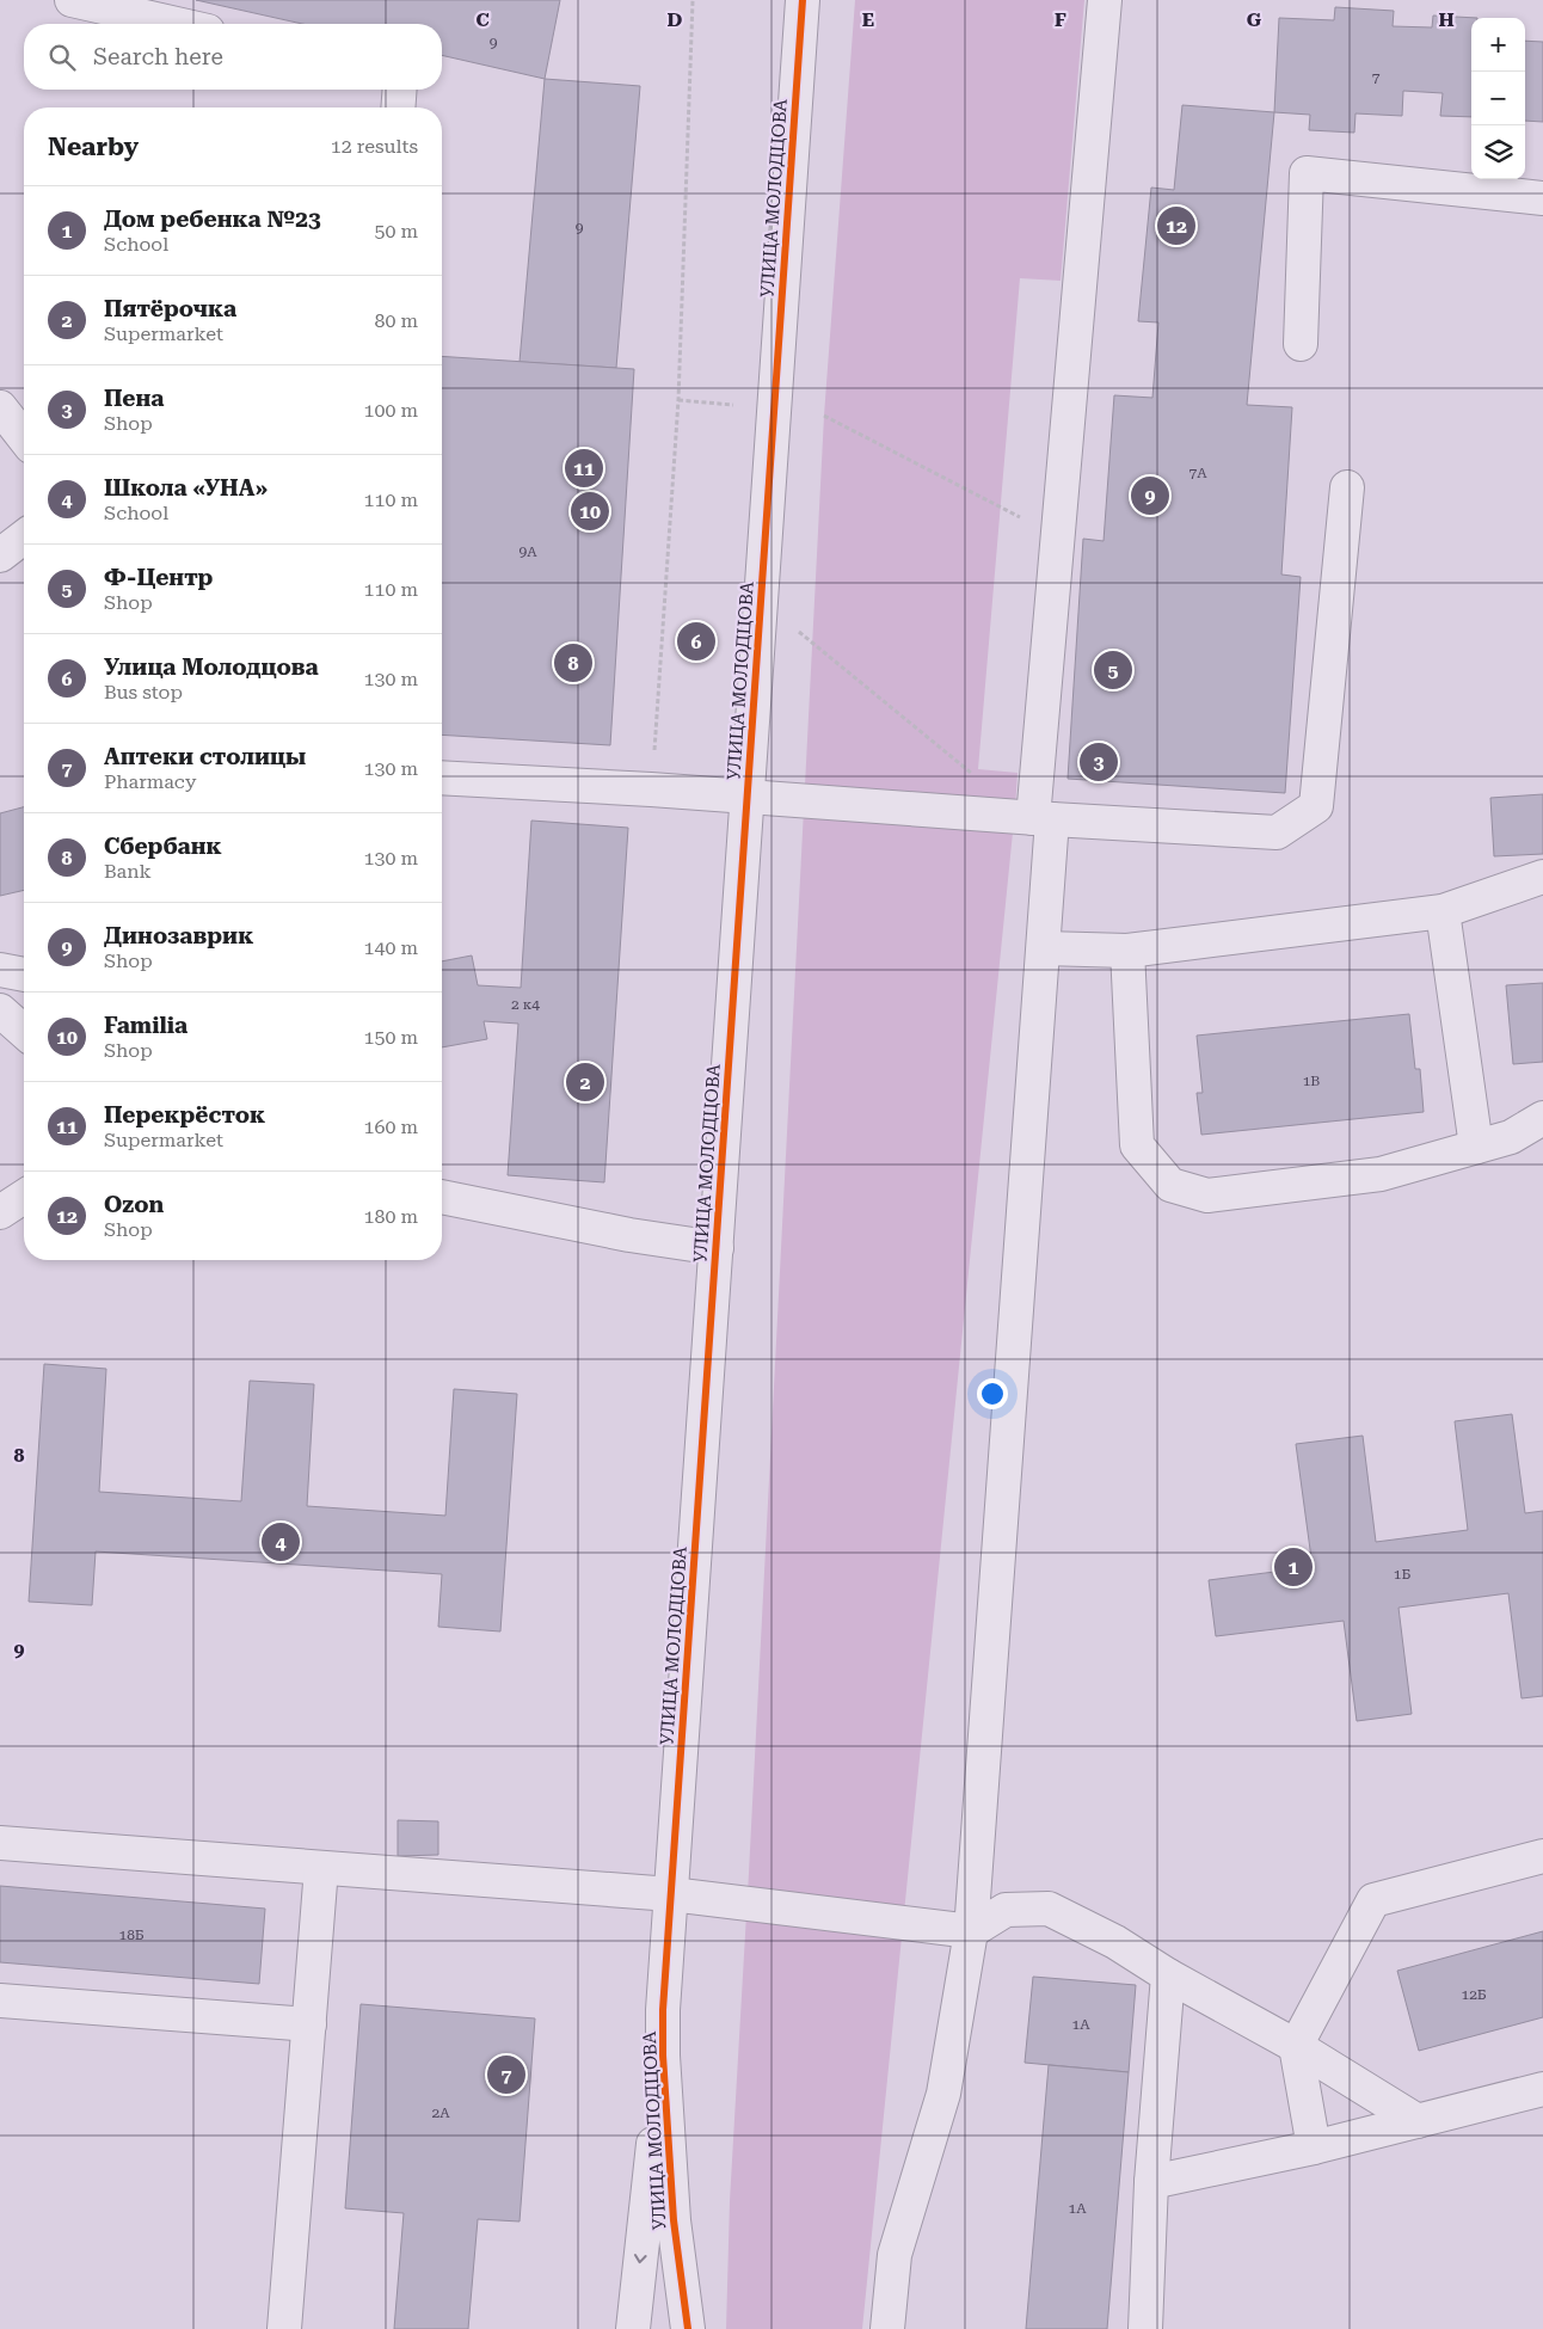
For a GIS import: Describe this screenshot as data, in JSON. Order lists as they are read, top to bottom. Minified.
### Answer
{"streets":{"street":["УЛИЦА МОЛОДЦОВА"]},"house_numbers":["9","7","9","7А","9А","2 к4","1В","1Б","18Б","12Б","1А","2А","1А"],"page":{"map_buttons":["+","−"],"search":"Search here","heading":["Nearby","12 results"],"list":[{"mark":"1","name":"Дом ребенка №23","note":"School","value":"50 m"},{"mark":"2","name":"Пятёрочка","note":"Supermarket","value":"80 m"},{"mark":"3","name":"Пена","note":"Shop","value":"100 m"},{"mark":"4","name":"Школа «УНА»","note":"School","value":"110 m"},{"mark":"5","name":"Ф-Центр","note":"Shop","value":"110 m"},{"mark":"6","name":"Улица Молодцова","note":"Bus stop","value":"130 m"},{"mark":"7","name":"Аптеки столицы","note":"Pharmacy","value":"130 m"},{"mark":"8","name":"Сбербанк","note":"Bank","value":"130 m"},{"mark":"9","name":"Динозаврик","note":"Shop","value":"140 m"},{"mark":"10","name":"Familia","note":"Shop","value":"150 m"},{"mark":"11","name":"Перекрёсток","note":"Supermarket","value":"160 m"},{"mark":"12","name":"Ozon","note":"Shop","value":"180 m"}],"pins":["12","11","9","10","6","8","5","3","2","4","1","7"]},"grid":{"columns":["C","D","E","F","G","H"],"rows":["8","9"]}}
